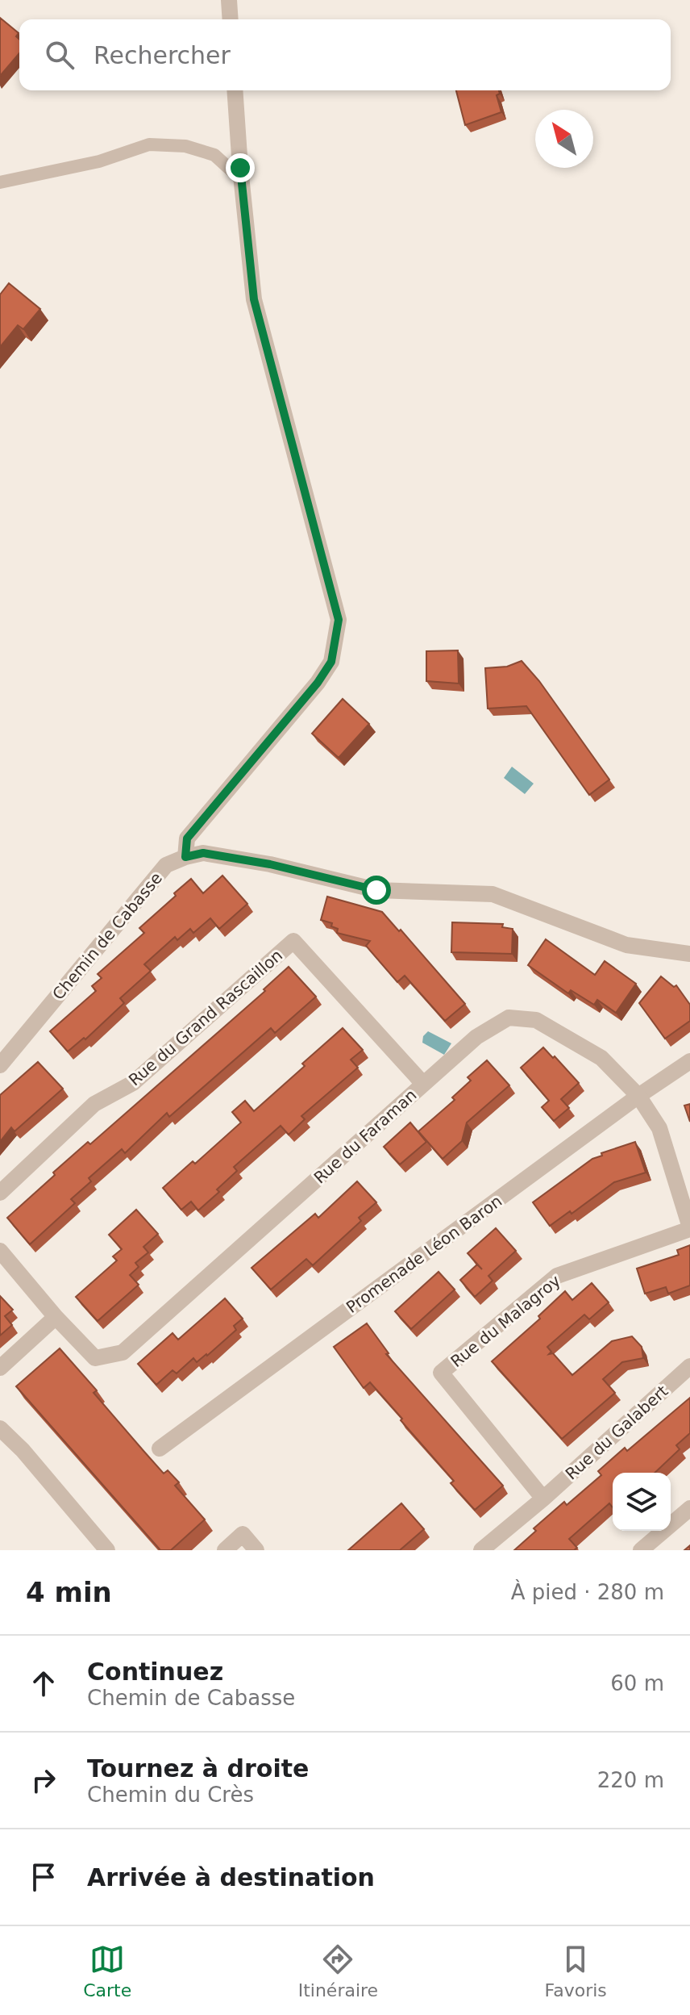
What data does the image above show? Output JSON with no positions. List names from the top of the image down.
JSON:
{
  "streets": {
    "street": [
      "Chemin de Cabasse",
      "Rue du Grand Rascaillon",
      "Rue du Faraman",
      "Promenade Léon Baron",
      "Rue du Malagroy",
      "Rue du Galabert"
    ]
  },
  "crossings": [
    ["Rue du Grand Rascaillon", "Rue du Faraman"],
    ["Rue du Faraman", "Promenade Léon Baron"],
    ["Rue du Faraman", "Rue du Malagroy"],
    ["Rue du Malagroy", "Rue du Galabert"]
  ],
  "north": "top left",
  "page": {
    "search": "Rechercher",
    "heading": ["4 min", "À pied · 280 m"],
    "list": [
      ["Continuez", "Chemin de Cabasse", "60 m"],
      ["Tournez à droite", "Chemin du Crès", "220 m"],
      "Arrivée à destination"
    ],
    "nav": ["Carte", "Itinéraire", "Favoris"]
  }
}
